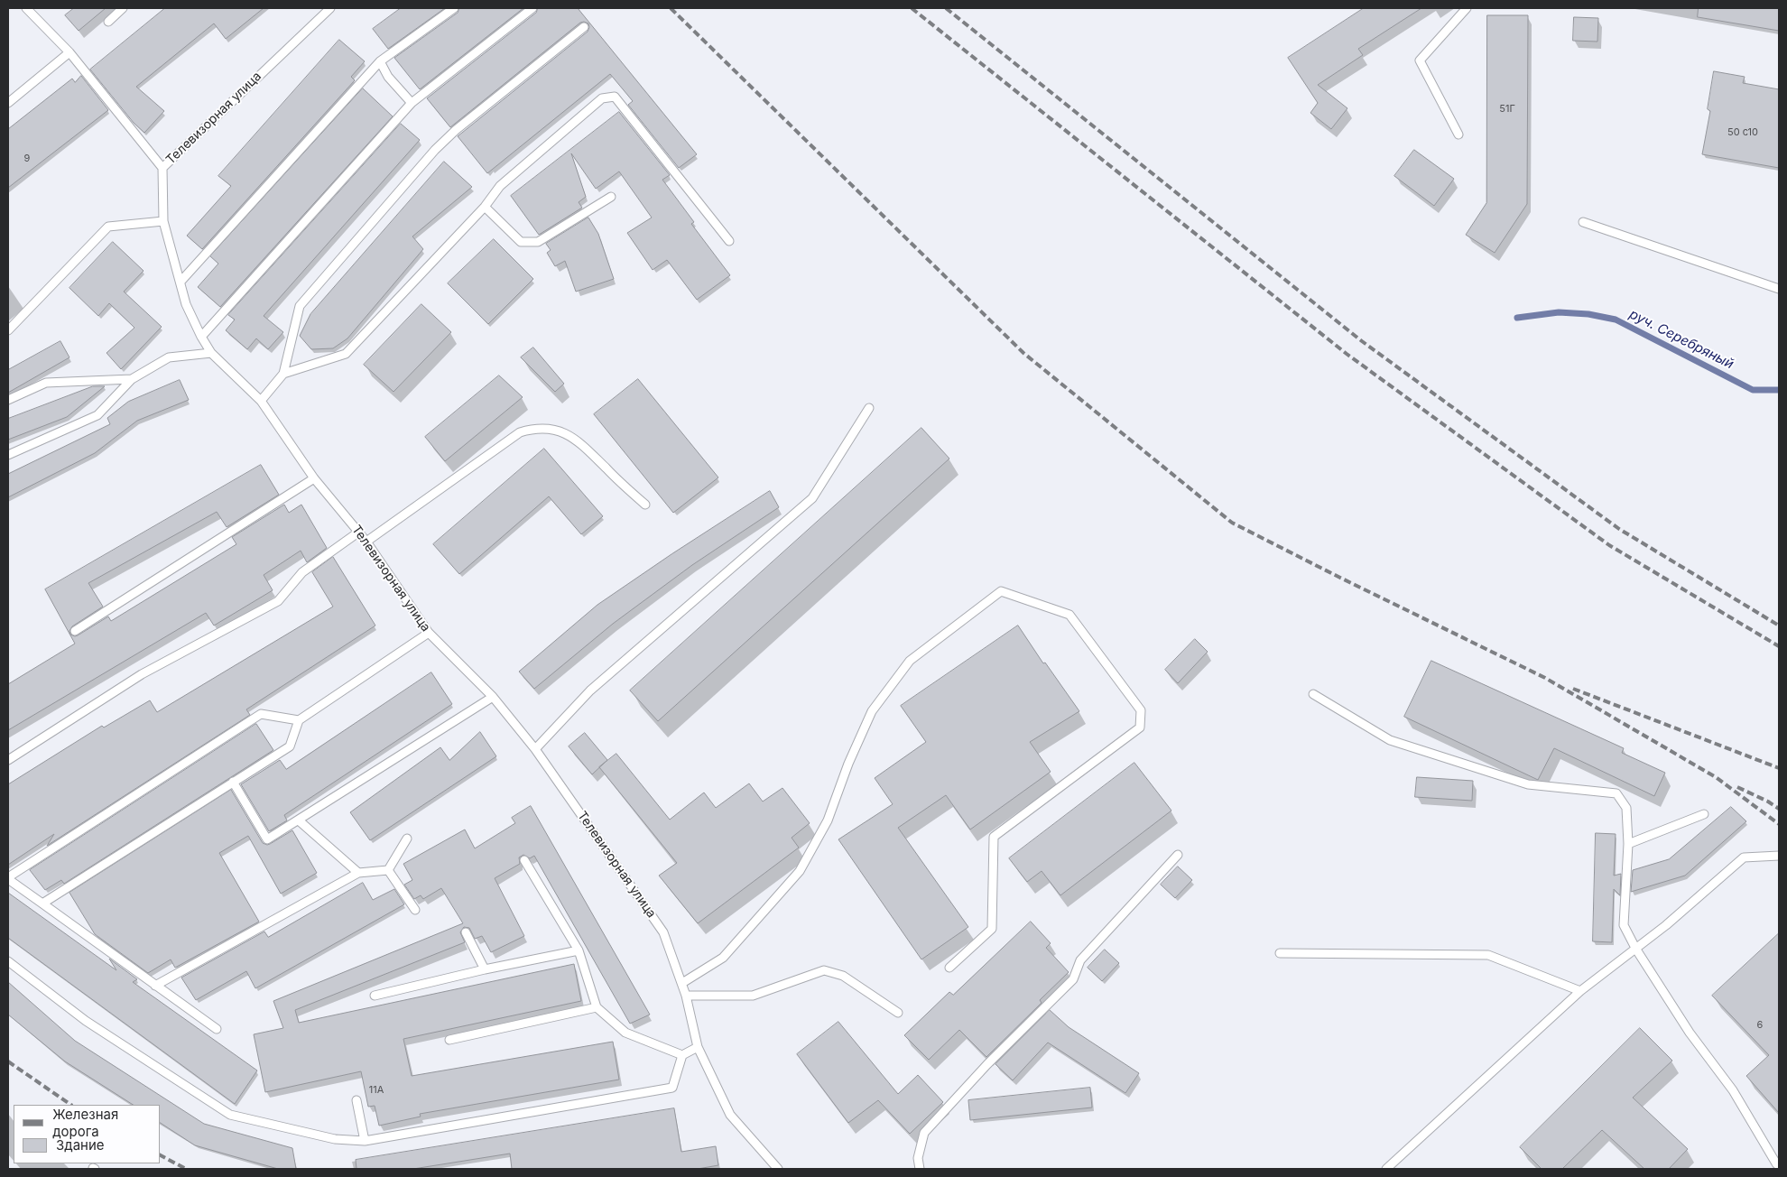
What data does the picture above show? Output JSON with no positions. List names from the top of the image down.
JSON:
{
  "streets": {
    "lane": ["Телевизорная улица"]
  },
  "water": ["руч. Серебряный"],
  "house_numbers": [
    "51Г",
    "50 с10",
    "9",
    "6",
    "11А"
  ],
  "legend": ["Железная дорога", "Здание"]
}
